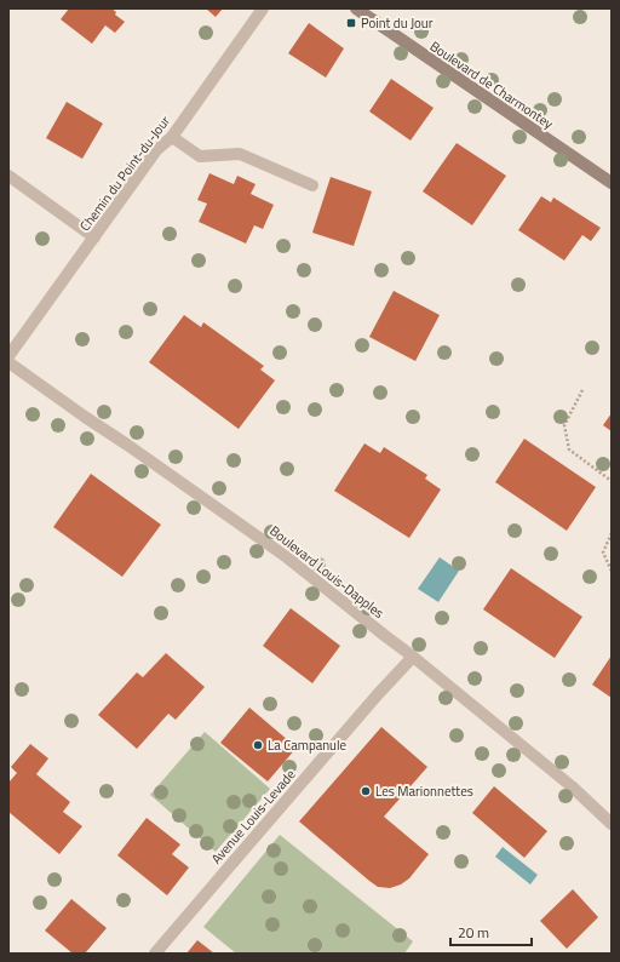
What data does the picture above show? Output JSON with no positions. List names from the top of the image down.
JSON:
{
  "streets": {
    "street": [
      "Boulevard de Charmontey",
      "Chemin du Point-du-Jour",
      "Boulevard Louis-Dapples",
      "Avenue Louis-Levade"
    ]
  },
  "crossings": [
    ["Boulevard Louis-Dapples", "Avenue Louis-Levade"]
  ],
  "places": {
    "transit": ["Point du Jour"],
    "other": ["La Campanule", "Les Marionnettes"]
  },
  "scale_bar": "20 m"
}
